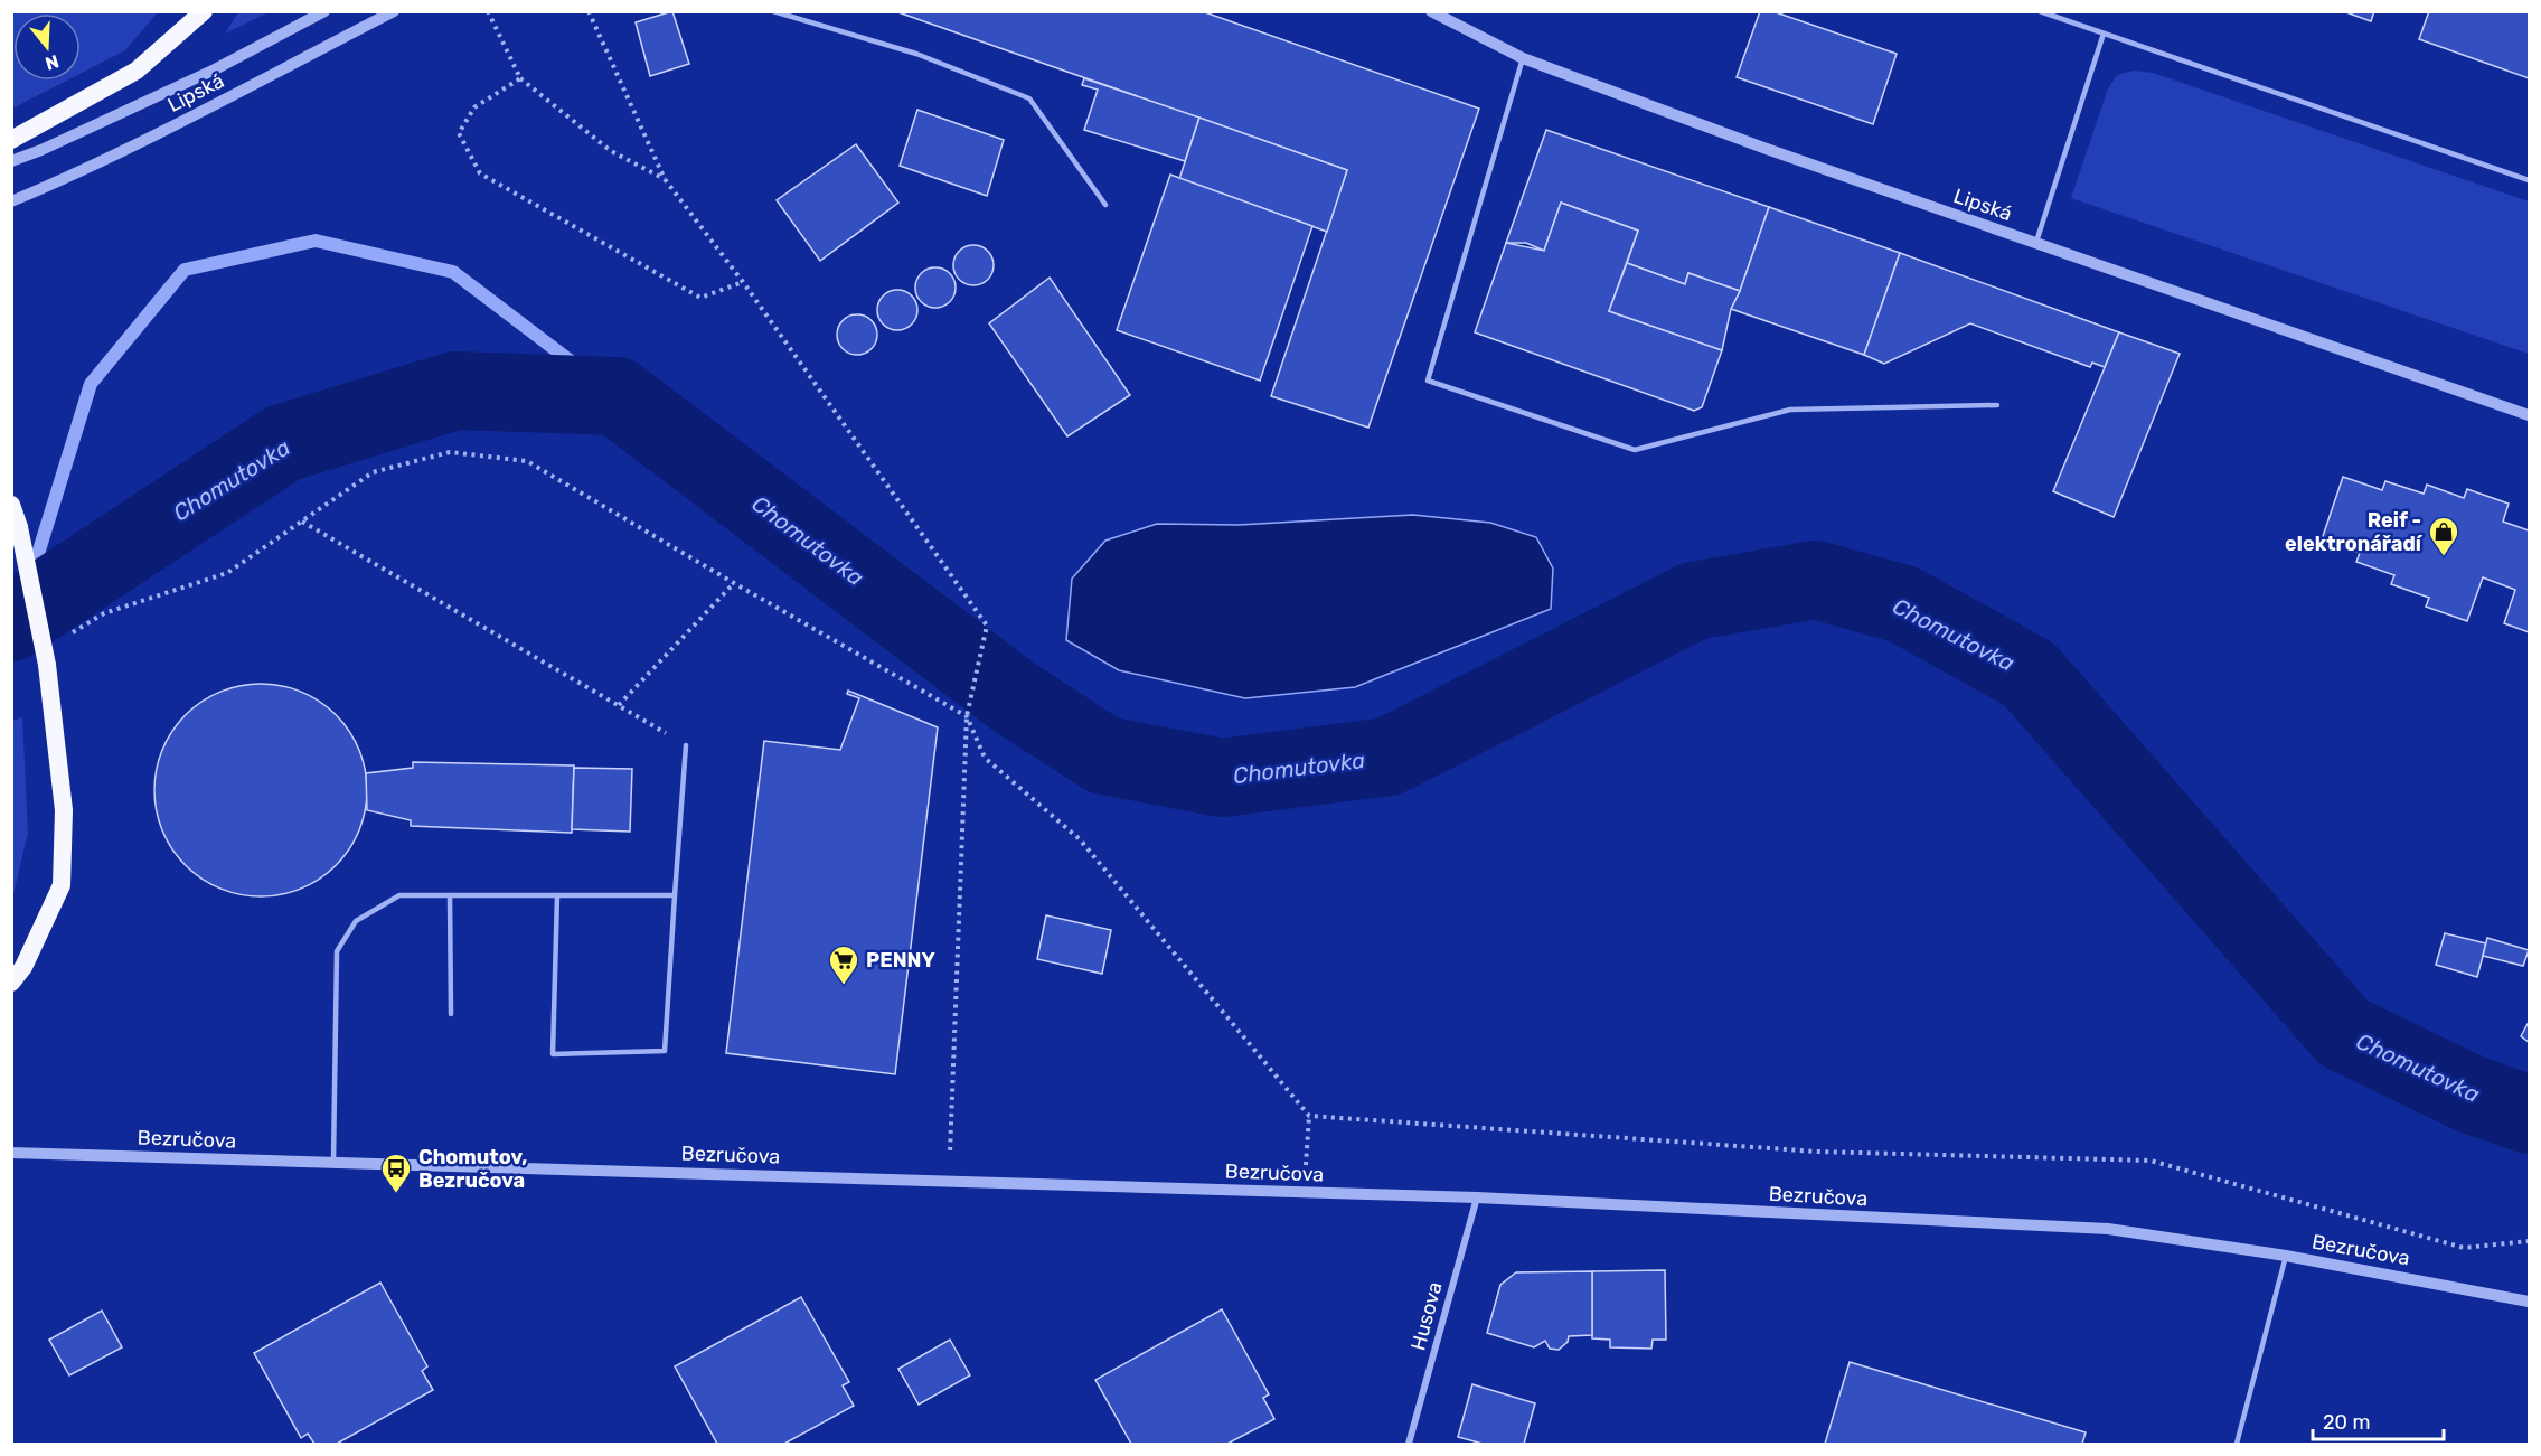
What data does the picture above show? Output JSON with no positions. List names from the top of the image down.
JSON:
{
  "streets": {
    "street": ["Lipská", "Bezručova", "Husova"]
  },
  "crossings": [
    ["Bezručova", "Husova"]
  ],
  "water": ["Chomutovka"],
  "places": {
    "shop": ["Reif - elektronářadí"],
    "supermarket": ["PENNY"],
    "bus stop": ["Chomutov, Bezručova"]
  },
  "scale_bar": "20 m",
  "north": "bottom"
}
